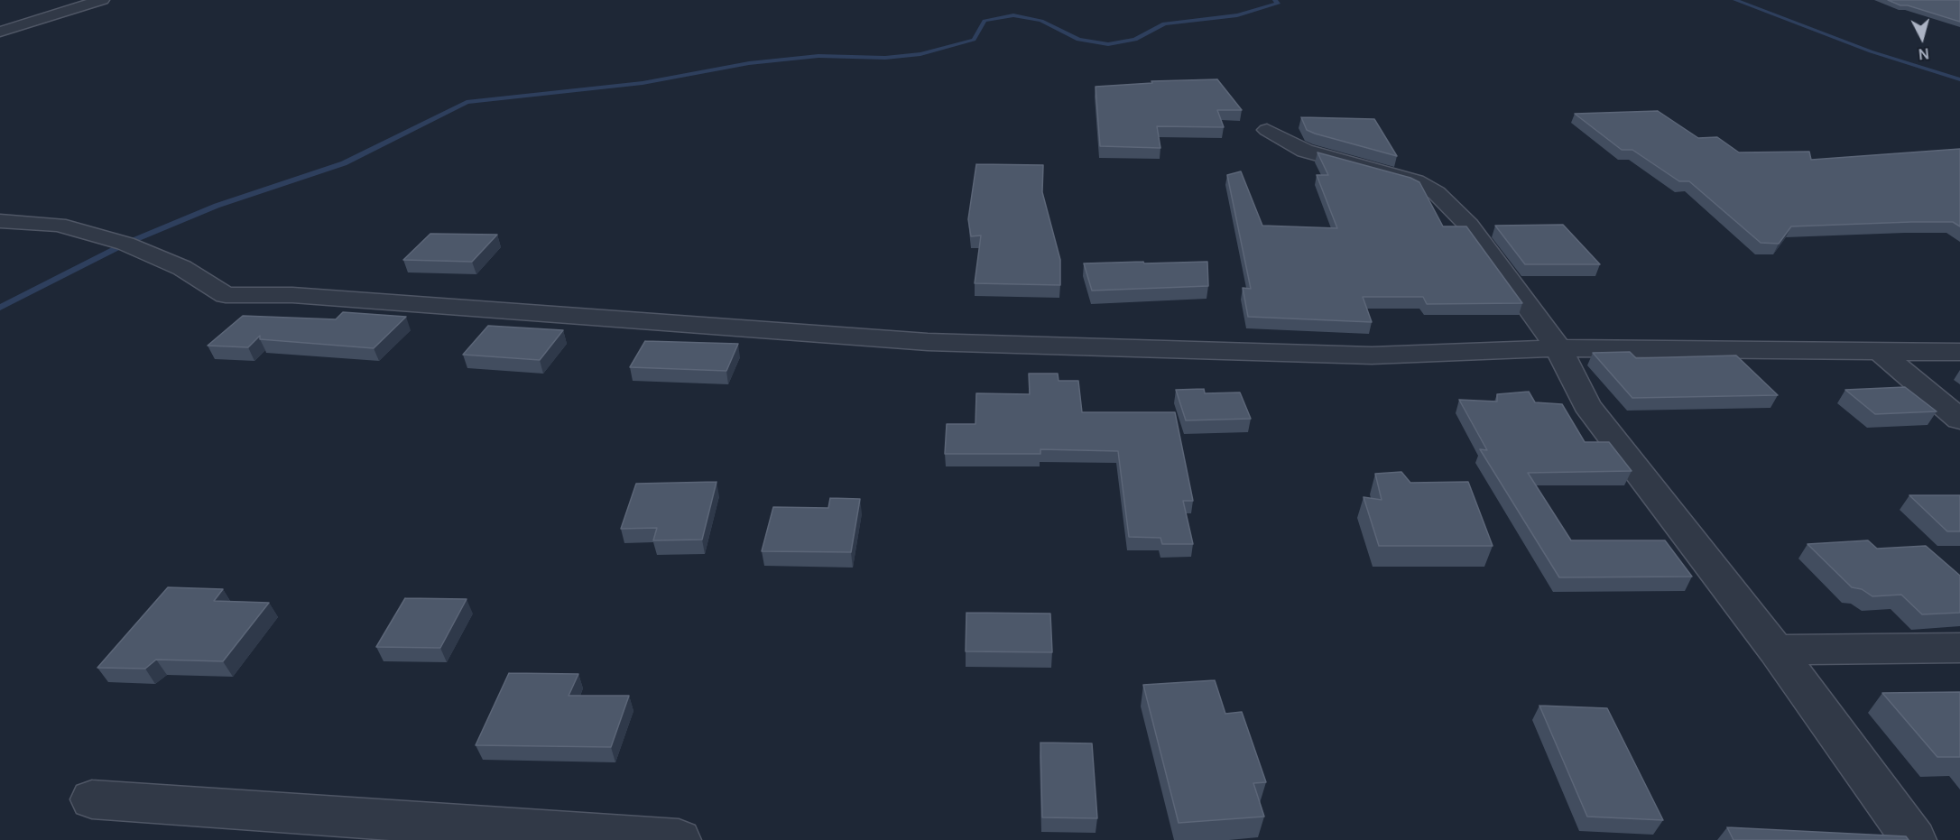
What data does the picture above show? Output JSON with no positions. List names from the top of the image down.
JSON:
{
  "north": "bottom"
}
